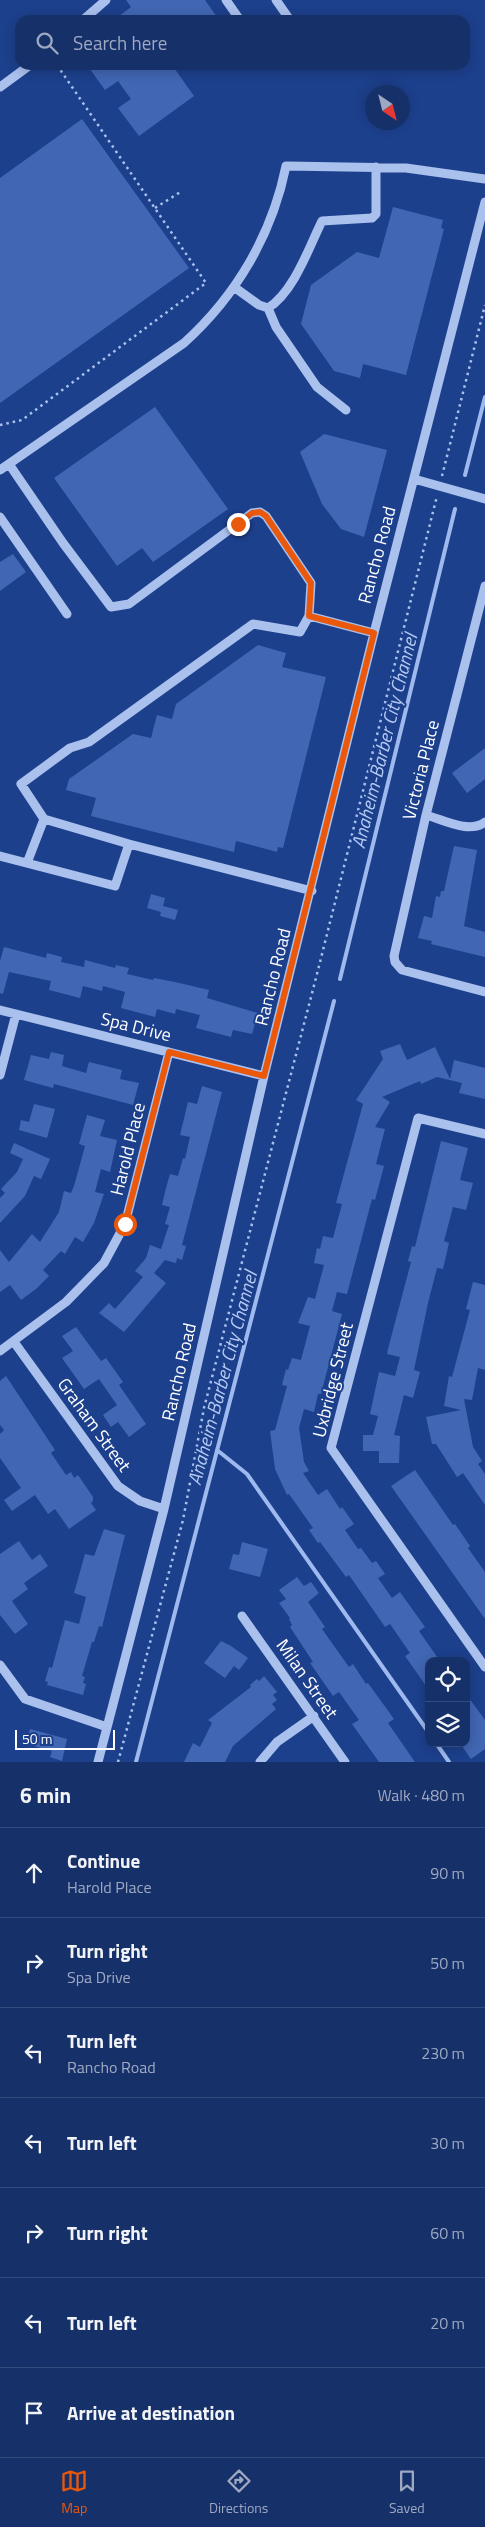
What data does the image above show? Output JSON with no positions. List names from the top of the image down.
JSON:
{
  "streets": {
    "street": [
      "Rancho Road",
      "Victoria Place",
      "Spa Drive",
      "Harold Place",
      "Uxbridge Street",
      "Graham Street",
      "Milan Street"
    ]
  },
  "crossings": [
    ["Rancho Road", "Spa Drive"],
    ["Rancho Road", "Graham Street"],
    ["Spa Drive", "Harold Place"],
    ["Harold Place", "Graham Street"]
  ],
  "water": ["Anaheim-Barber City Channel"],
  "scale_bar": "50 m",
  "north": "bottom right",
  "page": {
    "search": "Search here",
    "scale": "50 m",
    "heading": ["6 min", "Walk · 480 m"],
    "list": [
      ["Continue", "Harold Place", "90 m"],
      ["Turn right", "Spa Drive", "50 m"],
      ["Turn left", "Rancho Road", "230 m"],
      ["Turn left", "30 m"],
      ["Turn right", "60 m"],
      ["Turn left", "20 m"],
      "Arrive at destination"
    ],
    "nav": ["Map", "Directions", "Saved"]
  }
}
